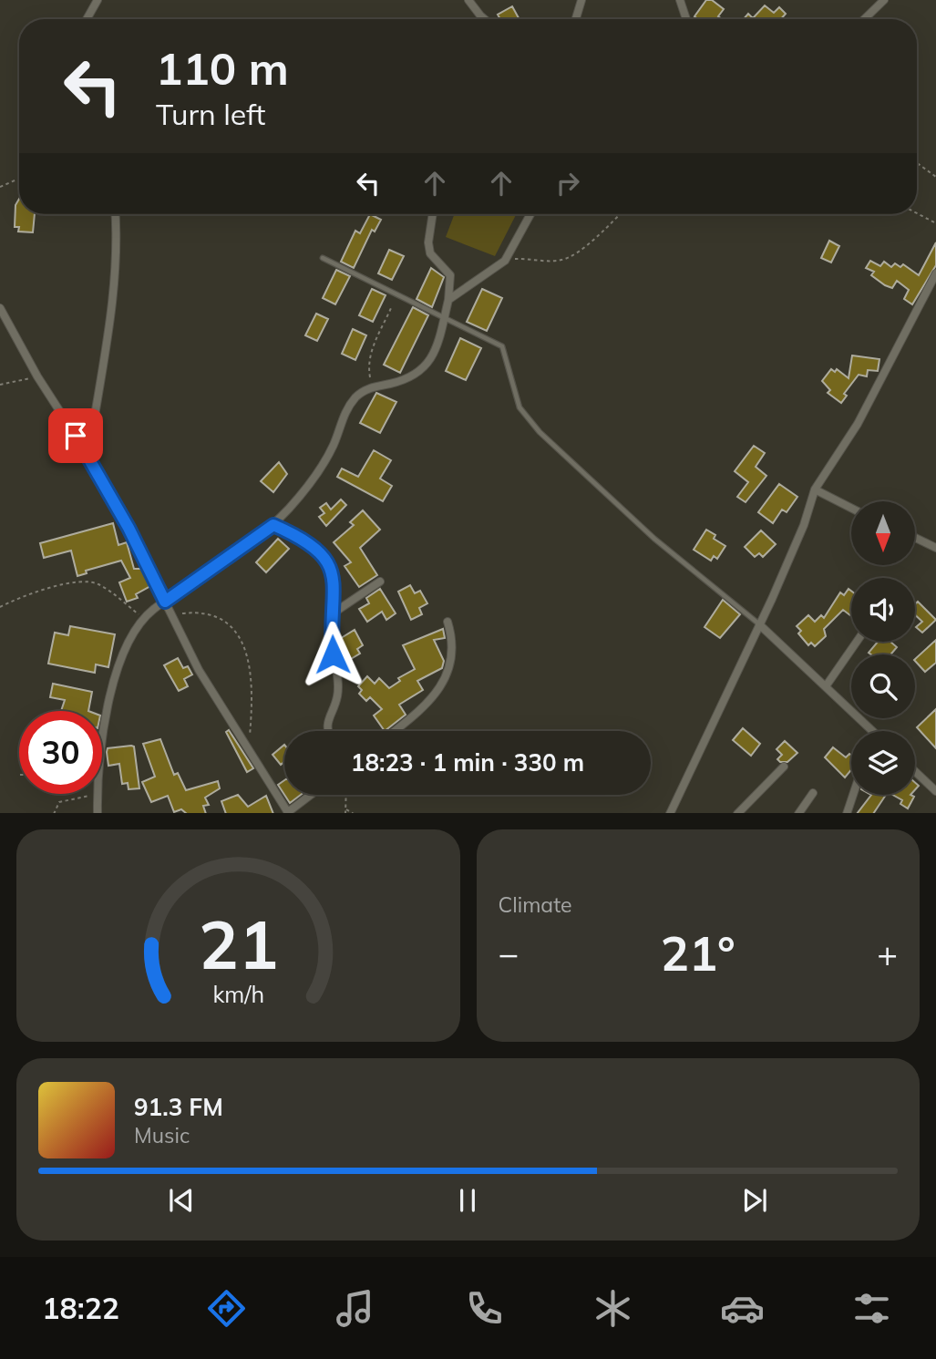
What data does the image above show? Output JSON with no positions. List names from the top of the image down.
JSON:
{
  "north": "bottom",
  "page": {
    "turn": ["110 m", "Turn left"],
    "limit": "30",
    "trip": "18:23 · 1 min · 330 m",
    "tile": "Climate",
    "heat": ["−", "21°", "+"],
    "song": ["91.3 FM", "Music"],
    "tabs": "18:22",
    "gauge": ["21", "km/h"]
  }
}
